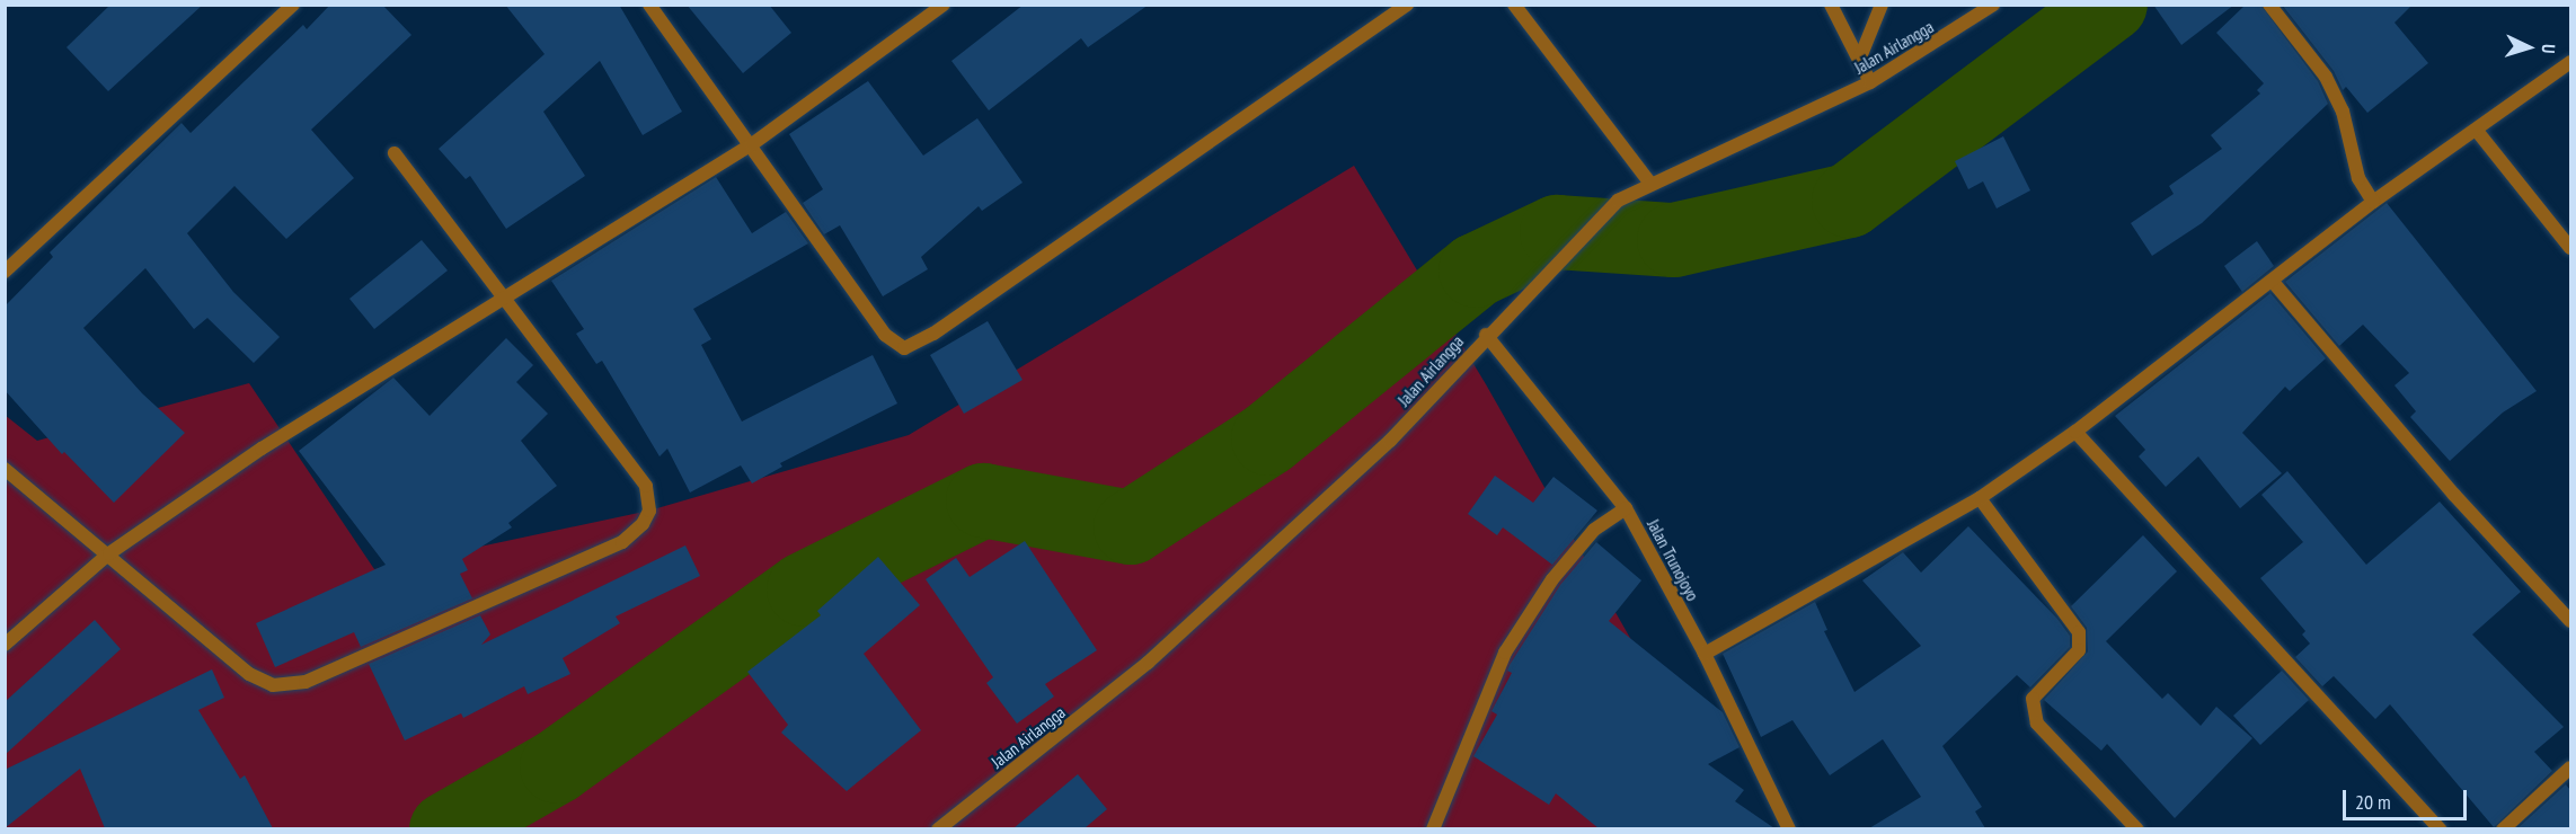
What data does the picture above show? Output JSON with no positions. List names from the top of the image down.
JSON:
{
  "streets": {
    "street": ["Jalan Airlangga", "Jalan Trunojoyo"]
  },
  "crossings": [
    ["Jalan Airlangga", "Jalan Trunojoyo"]
  ],
  "scale_bar": "20 m",
  "north": "right"
}
